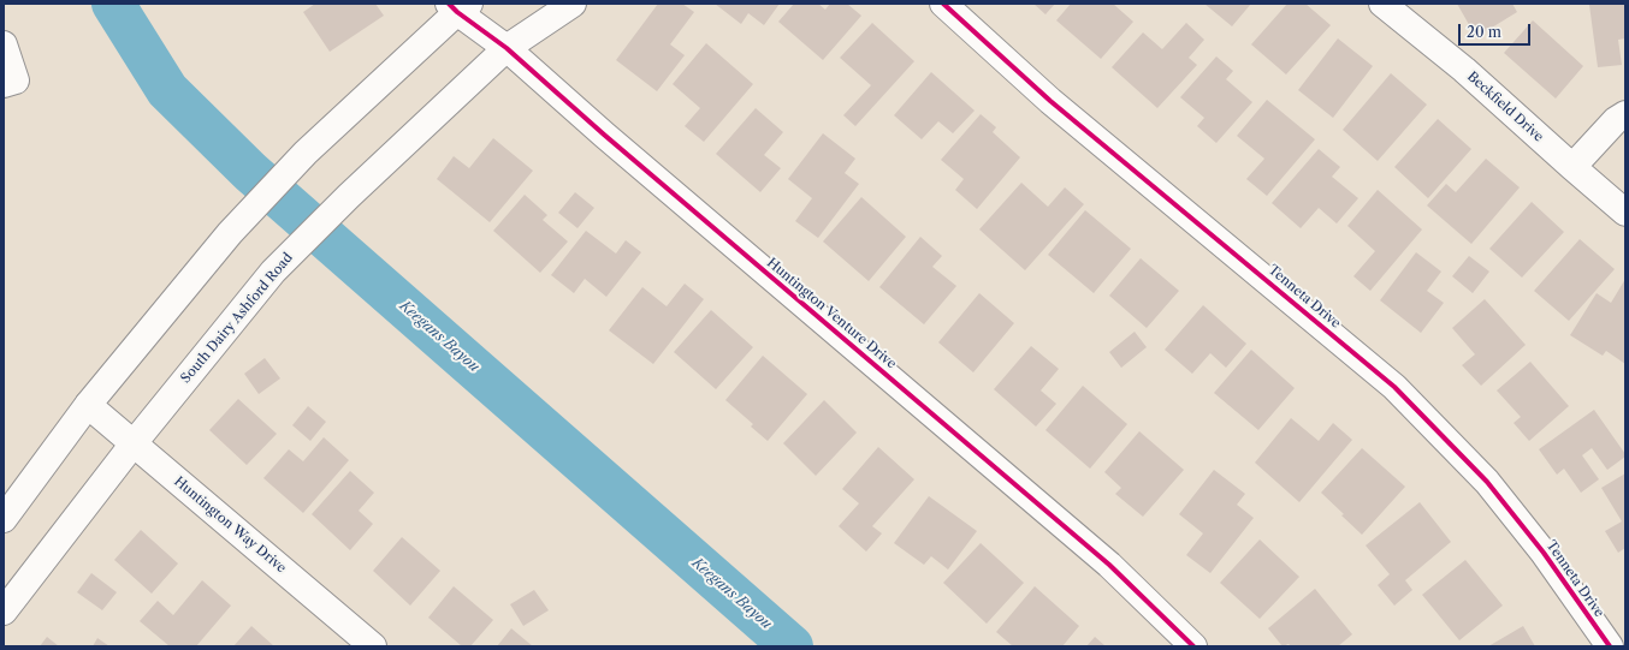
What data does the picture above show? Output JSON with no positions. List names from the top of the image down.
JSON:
{
  "streets": {
    "street": [
      "Beckfield Drive",
      "Tenneta Drive",
      "Huntington Venture Drive",
      "South Dairy Ashford Road",
      "Huntington Way Drive"
    ]
  },
  "crossings": [
    ["Huntington Venture Drive", "South Dairy Ashford Road"],
    ["South Dairy Ashford Road", "Huntington Way Drive"]
  ],
  "water": ["Keegans Bayou"],
  "scale_bar": "20 m"
}
